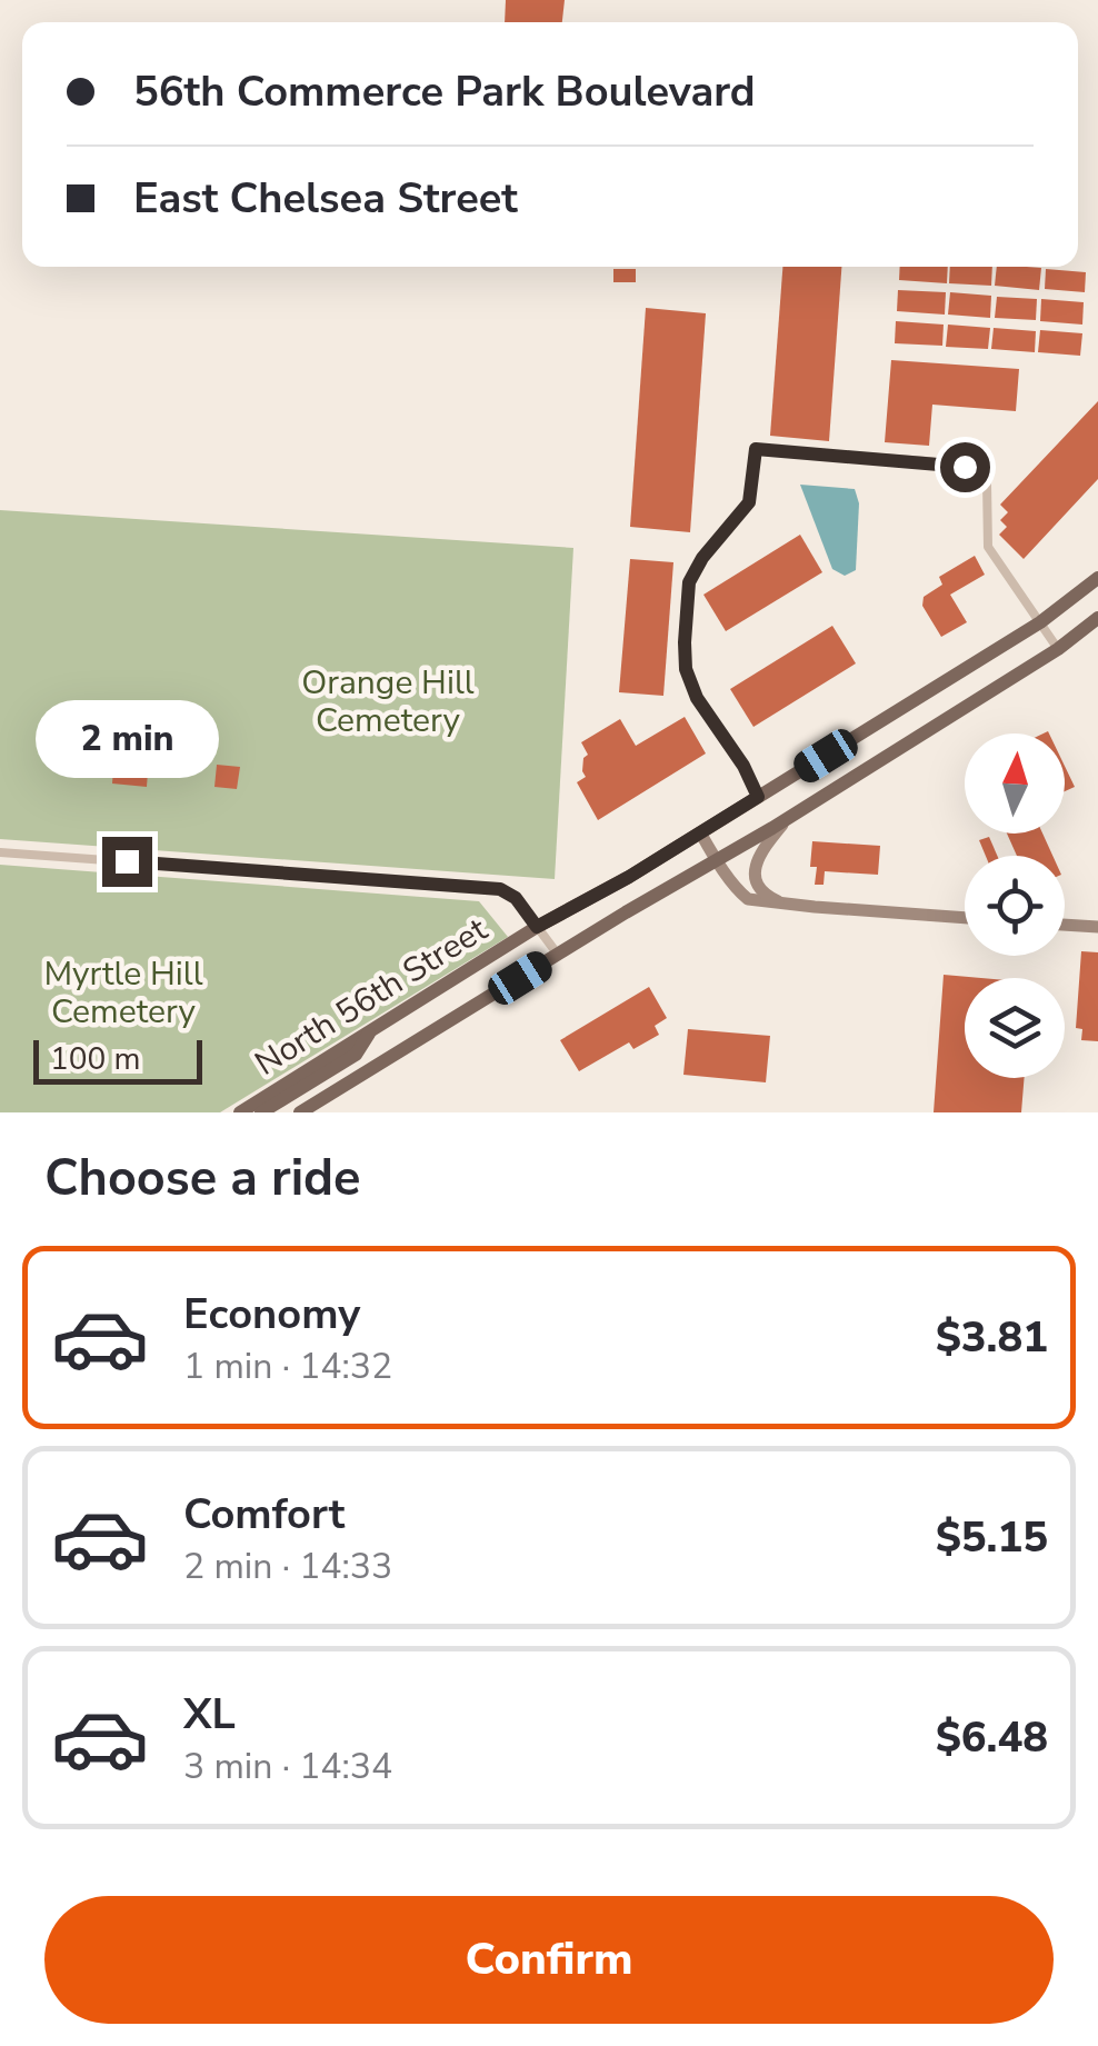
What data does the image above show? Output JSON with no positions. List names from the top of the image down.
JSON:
{
  "streets": {
    "main road": ["North 56th Street"]
  },
  "parks": ["Orange Hill Cemetery", "Myrtle Hill Cemetery"],
  "scale_bar": "100 m",
  "north": "top",
  "page": {
    "banner": ["56th Commerce Park Boulevard", "East Chelsea Street"],
    "bubble": "2 min",
    "scale": "100 m",
    "heading": "Choose a ride",
    "list": [
      {
        "name": "Economy",
        "note": "1 min · 14:32",
        "value": "$3.81"
      },
      {
        "name": "Comfort",
        "note": "2 min · 14:33",
        "value": "$5.15"
      },
      {
        "name": "XL",
        "note": "3 min · 14:34",
        "value": "$6.48"
      }
    ],
    "buttons": "Confirm"
  }
}
